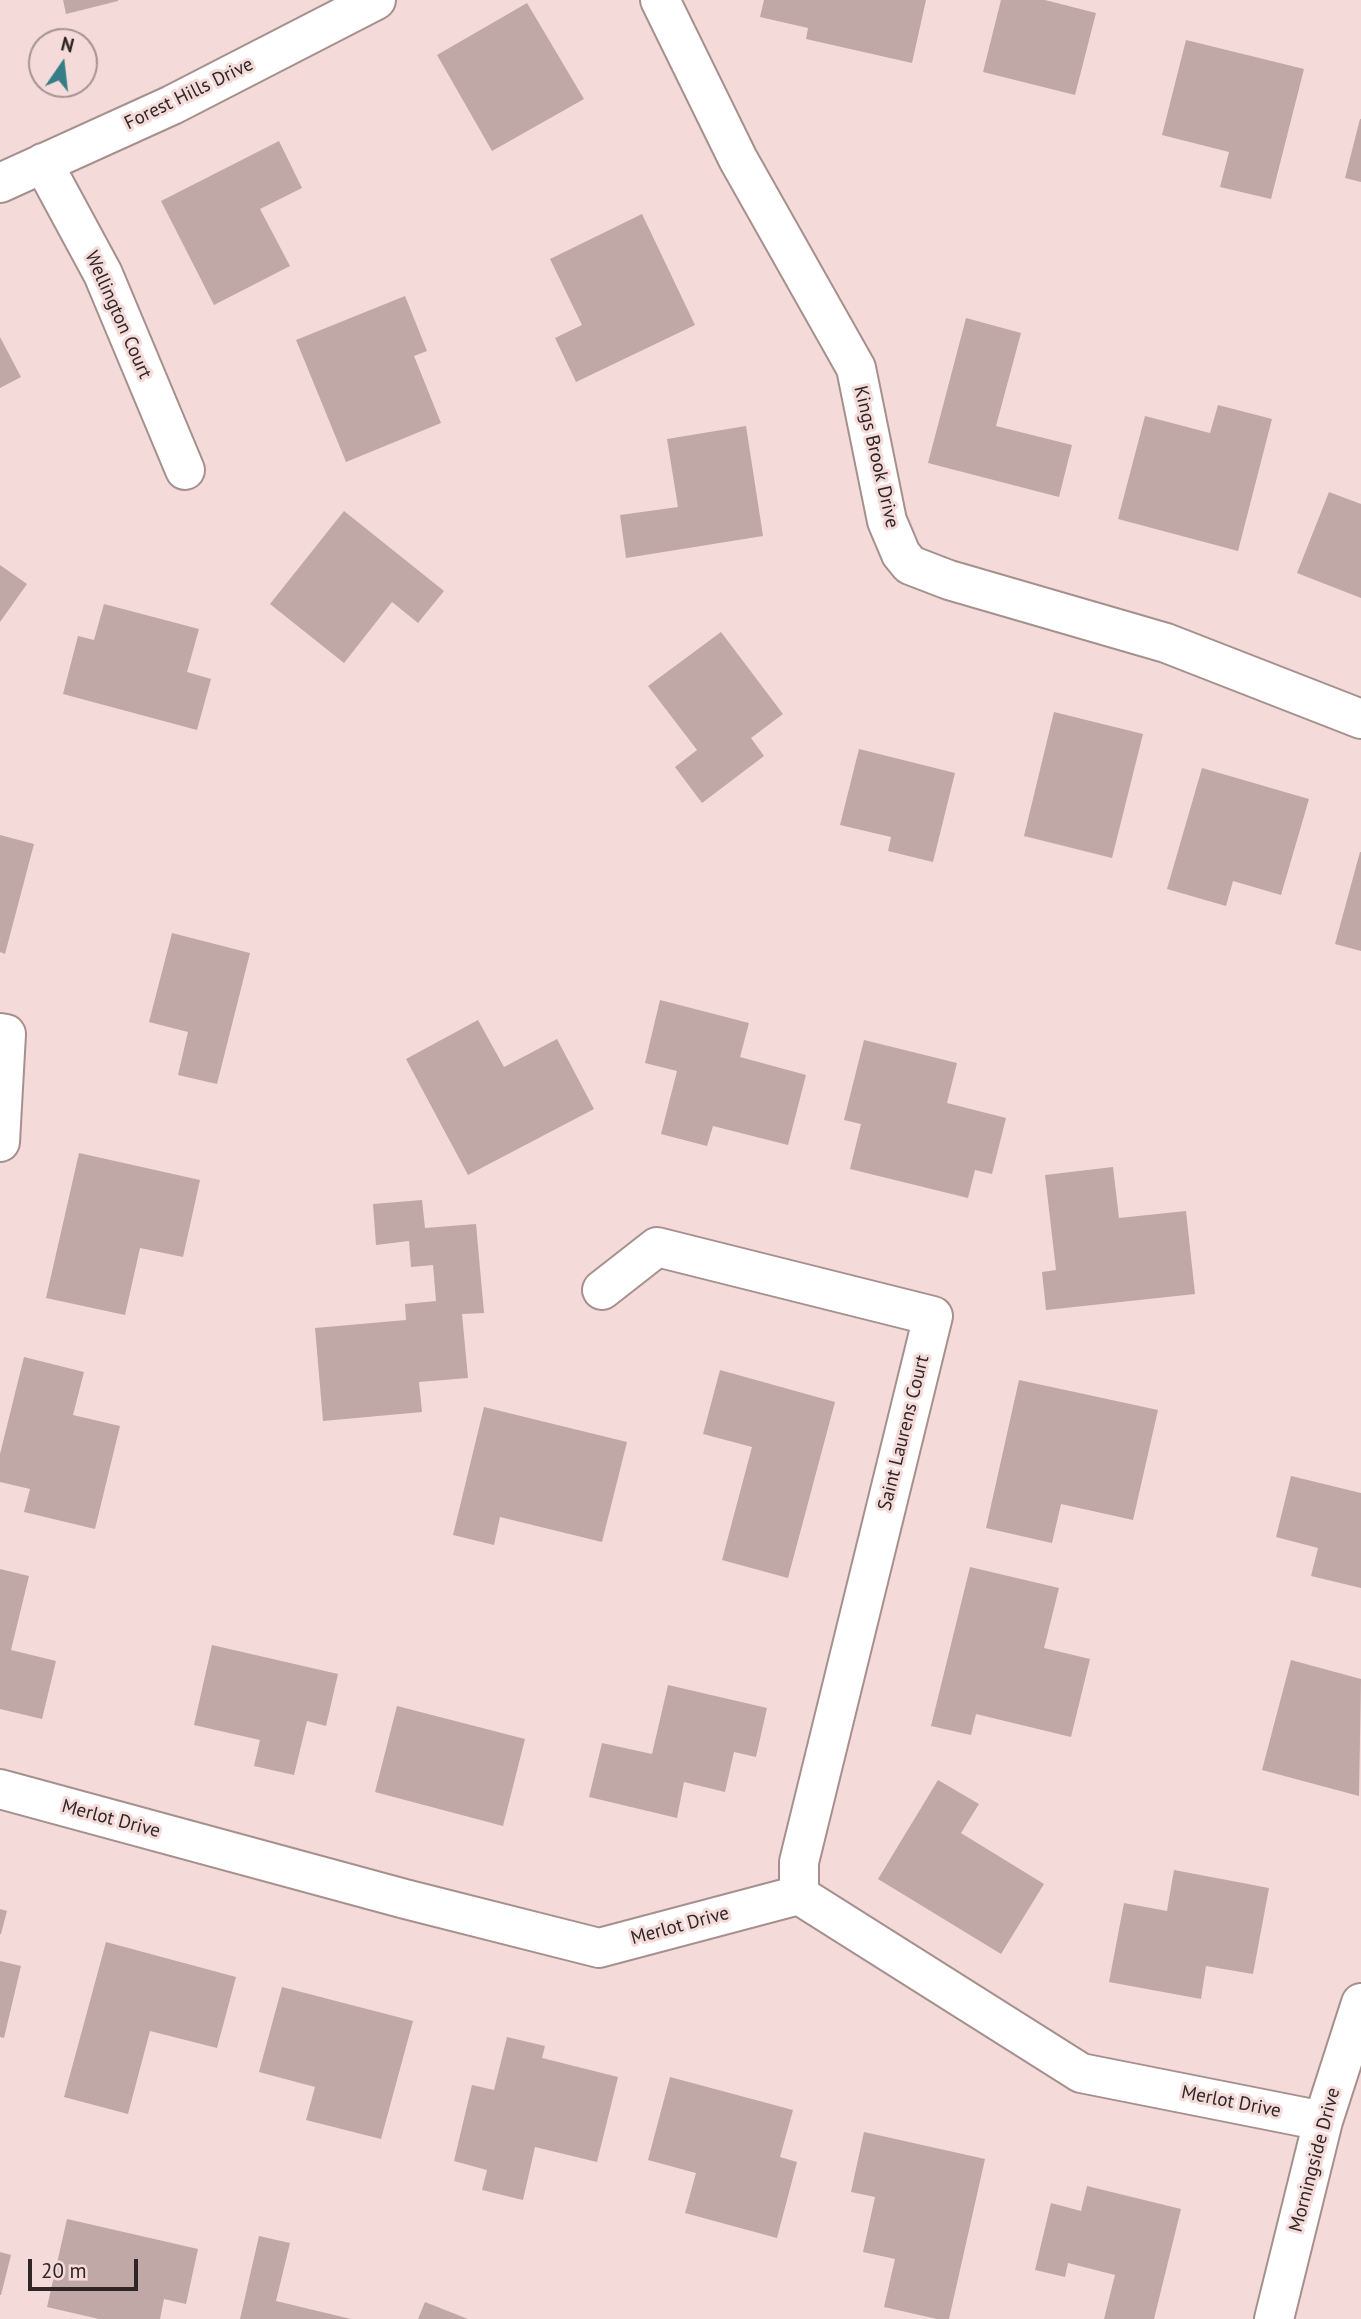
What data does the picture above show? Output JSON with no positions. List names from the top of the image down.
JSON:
{
  "streets": {
    "street": [
      "Forest Hills Drive",
      "Wellington Court",
      "Kings Brook Drive",
      "Saint Laurens Court",
      "Merlot Drive",
      "Morningside Drive"
    ]
  },
  "crossings": [
    ["Forest Hills Drive", "Wellington Court"],
    ["Saint Laurens Court", "Merlot Drive"],
    ["Merlot Drive", "Morningside Drive"]
  ],
  "scale_bar": "20 m",
  "north": "top"
}
